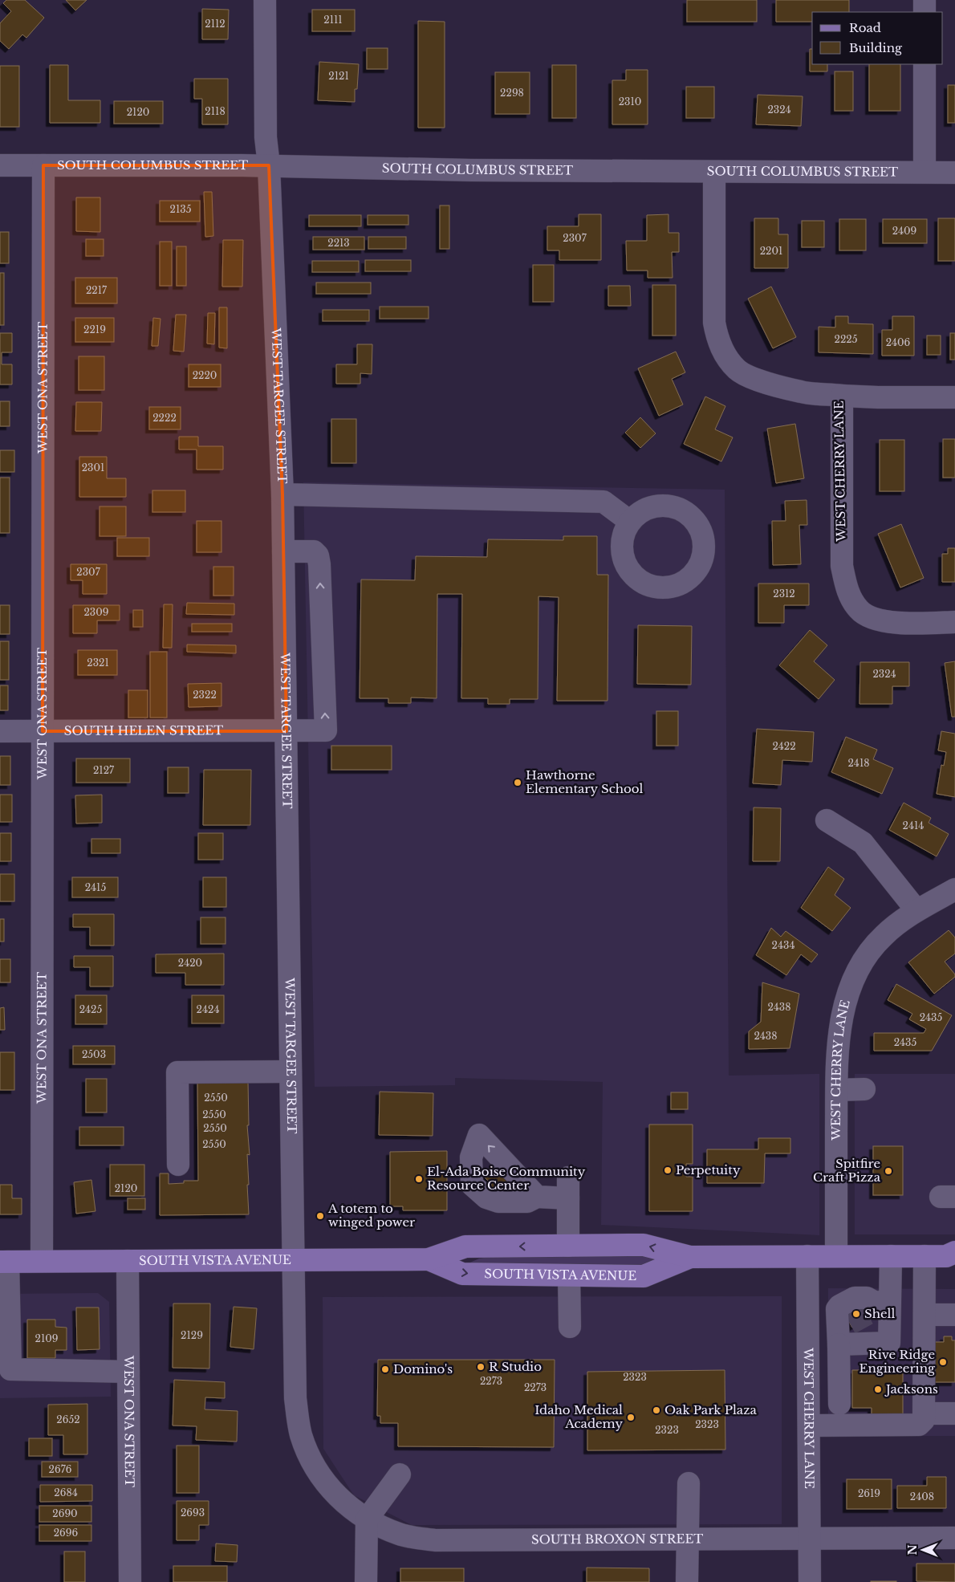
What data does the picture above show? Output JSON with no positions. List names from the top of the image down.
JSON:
{
  "streets": {
    "main road": ["SOUTH VISTA AVENUE"],
    "street": [
      "SOUTH COLUMBUS STREET",
      "WEST ONA STREET",
      "WEST TARGEE STREET",
      "WEST CHERRY LANE",
      "SOUTH HELEN STREET",
      "SOUTH BROXON STREET"
    ]
  },
  "crossings": [
    ["SOUTH COLUMBUS STREET", "WEST ONA STREET"],
    ["SOUTH COLUMBUS STREET", "WEST TARGEE STREET"],
    ["SOUTH COLUMBUS STREET", "WEST CHERRY LANE"],
    ["WEST ONA STREET", "SOUTH HELEN STREET"],
    ["WEST ONA STREET", "SOUTH VISTA AVENUE"],
    ["WEST TARGEE STREET", "SOUTH HELEN STREET"],
    ["WEST TARGEE STREET", "SOUTH VISTA AVENUE"],
    ["WEST TARGEE STREET", "SOUTH BROXON STREET"],
    ["WEST CHERRY LANE", "SOUTH VISTA AVENUE"],
    ["WEST CHERRY LANE", "SOUTH BROXON STREET"]
  ],
  "places": [
    "Hawthorne Elementary School",
    "Perpetuity",
    "Spitfire Craft Pizza",
    "El-Ada Boise Community Resource Center",
    "A totem to winged power",
    "Shell",
    "Rive Ridge Engineering",
    "R Studio",
    "Domino's",
    "Jacksons",
    "Oak Park Plaza",
    "Idaho Medical Academy"
  ],
  "house_numbers": [
    "2111",
    "2112",
    "2121",
    "2298",
    "2310",
    "2324",
    "2118",
    "2120",
    "2135",
    "2409",
    "2307",
    "2213",
    "2201",
    "2217",
    "2219",
    "2225",
    "2406",
    "2220",
    "2222",
    "2301",
    "2307",
    "2312",
    "2309",
    "2321",
    "2324",
    "2322",
    "2422",
    "2418",
    "2127",
    "2414",
    "2415",
    "2434",
    "2420",
    "2438",
    "2425",
    "2424",
    "2435",
    "2438",
    "2435",
    "2503",
    "2550",
    "2550",
    "2550",
    "2550",
    "2120",
    "2129",
    "2109",
    "2323",
    "2273",
    "2273",
    "2652",
    "2323",
    "2323",
    "2676",
    "2684",
    "2619",
    "2408",
    "2693",
    "2690",
    "2696"
  ],
  "legend": ["Road", "Building"],
  "north": "left"
}
